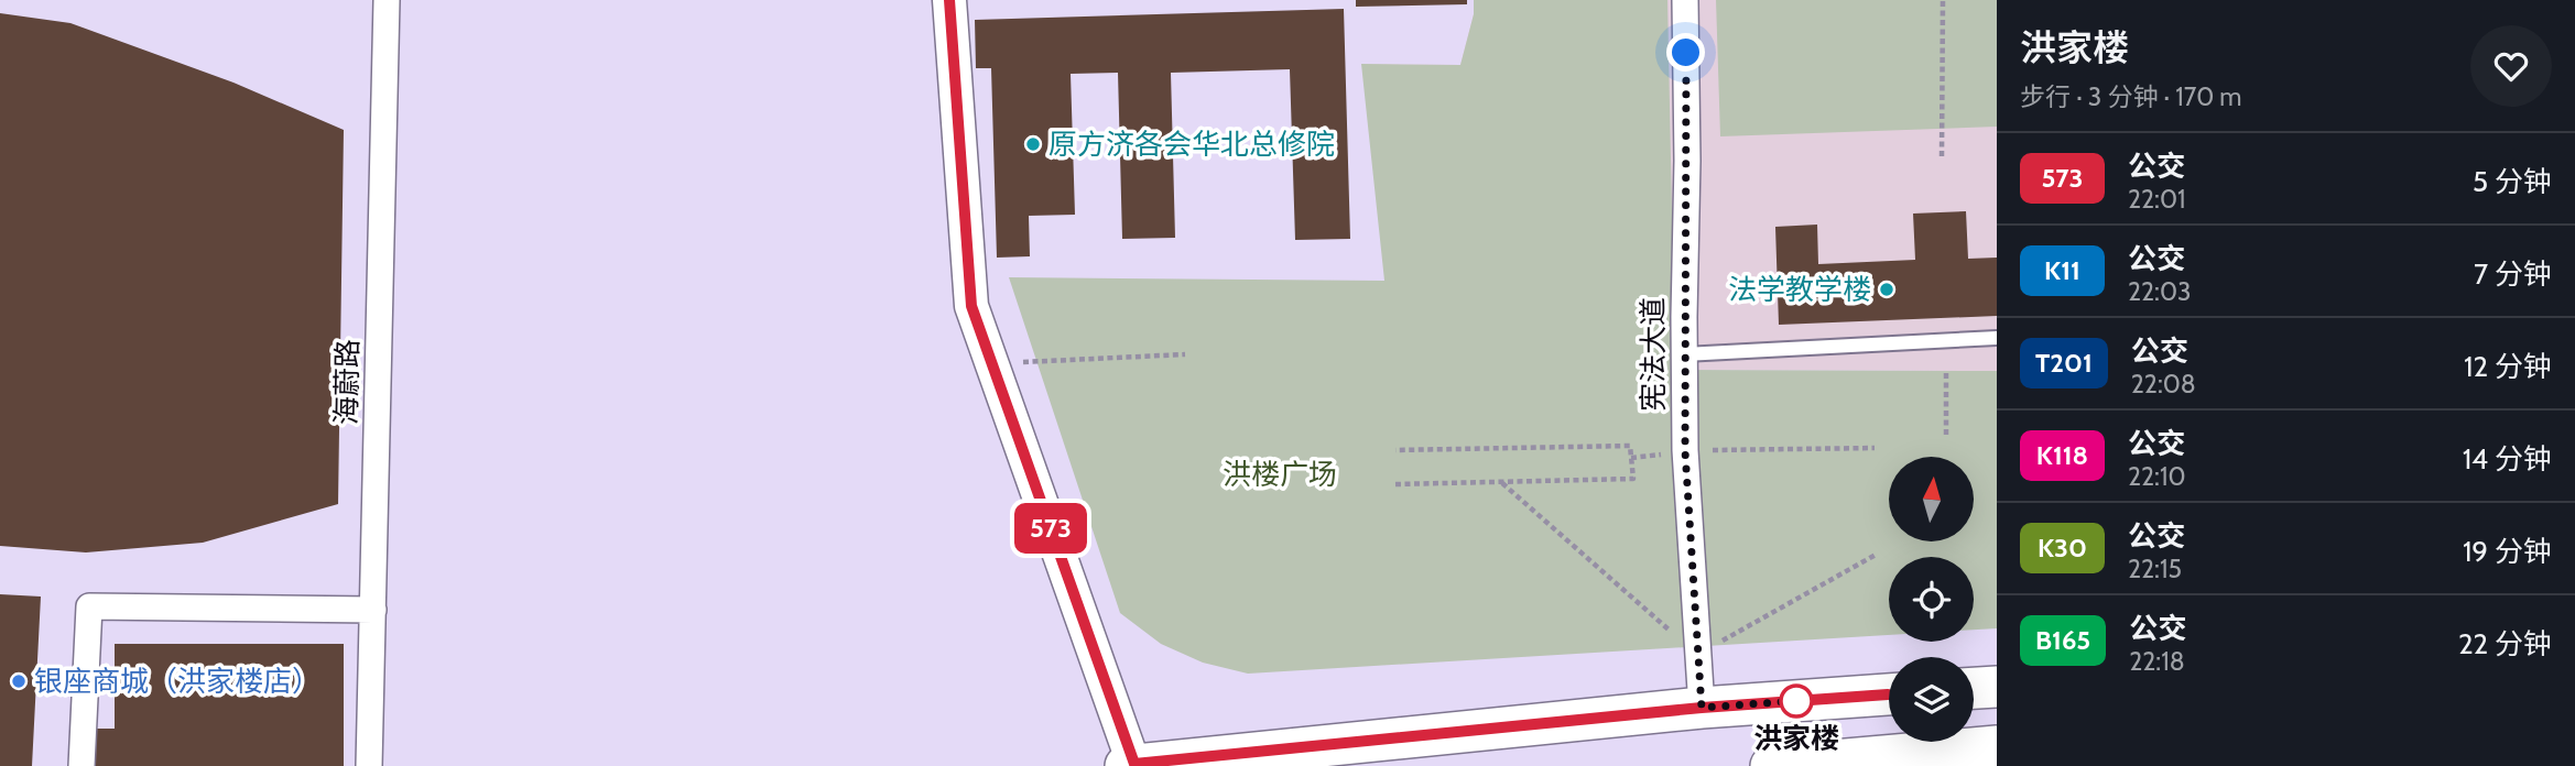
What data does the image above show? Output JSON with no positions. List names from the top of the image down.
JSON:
{
  "streets": {
    "street": ["宪法大道", "海蔚路"]
  },
  "parks": ["洪楼广场"],
  "places": [
    "原方济各会华北总修院",
    "法学教学楼",
    "银座商城（洪家楼店）",
    "洪家楼"
  ],
  "lines": ["bus line 573"],
  "north": "top",
  "page": {
    "on_map": "573",
    "heading": ["洪家楼", "步行 · 3 分钟 · 170 m"],
    "list": [
      {
        "mark": "573",
        "name": "公交",
        "note": "22:01",
        "value": "5 分钟"
      },
      {
        "mark": "K11",
        "name": "公交",
        "note": "22:03",
        "value": "7 分钟"
      },
      {
        "mark": "T201",
        "name": "公交",
        "note": "22:08",
        "value": "12 分钟"
      },
      {
        "mark": "K118",
        "name": "公交",
        "note": "22:10",
        "value": "14 分钟"
      },
      {
        "mark": "K30",
        "name": "公交",
        "note": "22:15",
        "value": "19 分钟"
      },
      {
        "mark": "B165",
        "name": "公交",
        "note": "22:18",
        "value": "22 分钟"
      }
    ]
  }
}
